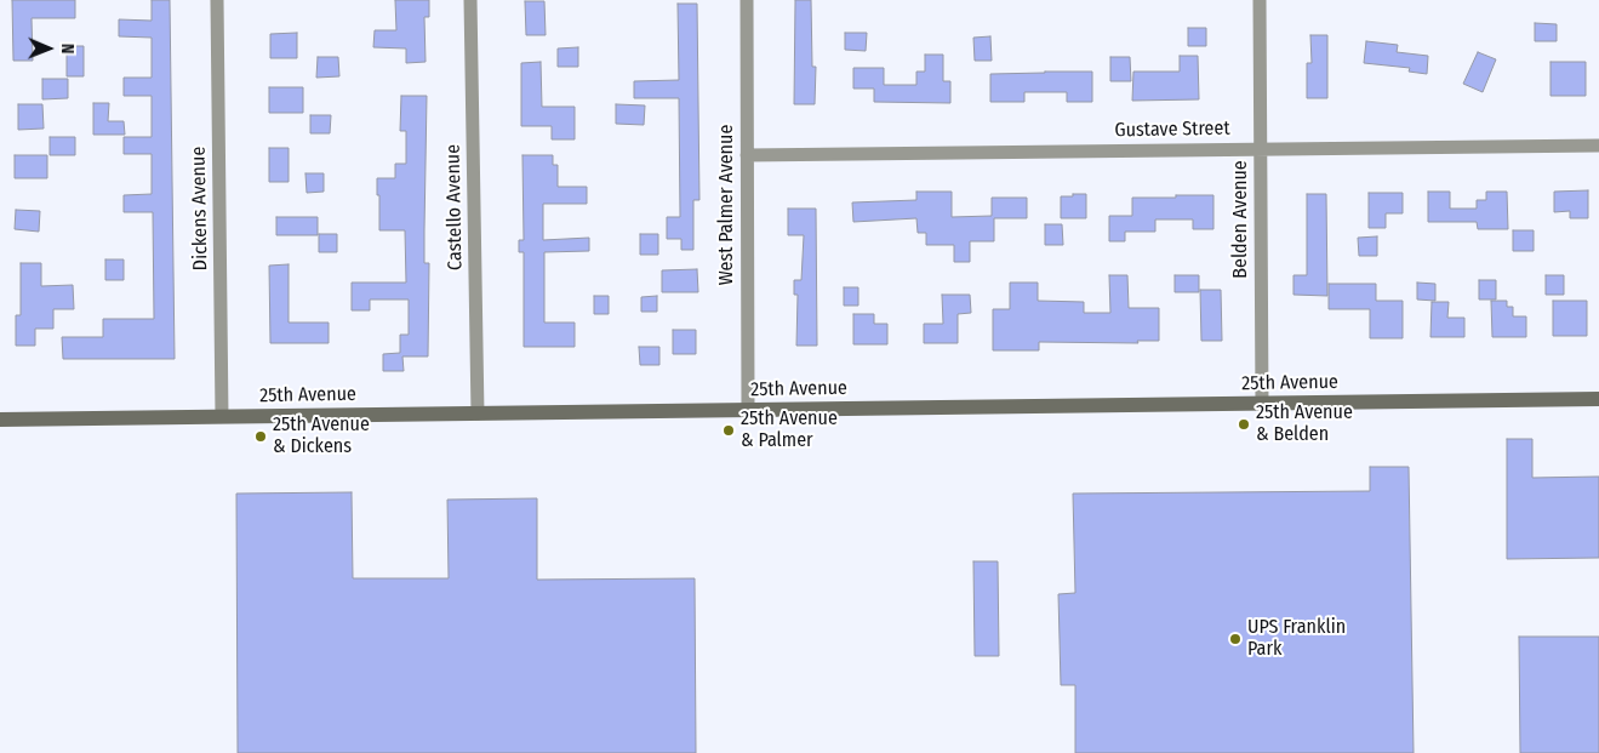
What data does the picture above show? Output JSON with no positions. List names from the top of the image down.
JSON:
{
  "streets": {
    "main road": ["25th Avenue"],
    "street": [
      "Gustave Street",
      "West Palmer Avenue",
      "Castello Avenue",
      "Dickens Avenue",
      "Belden Avenue"
    ]
  },
  "crossings": [
    ["Gustave Street", "West Palmer Avenue"],
    ["Gustave Street", "Belden Avenue"],
    ["West Palmer Avenue", "25th Avenue"],
    ["Castello Avenue", "25th Avenue"],
    ["Dickens Avenue", "25th Avenue"],
    ["Belden Avenue", "25th Avenue"]
  ],
  "places": [
    "25th Avenue & Belden",
    "25th Avenue & Palmer",
    "25th Avenue & Dickens",
    "UPS Franklin Park"
  ],
  "north": "right"
}
